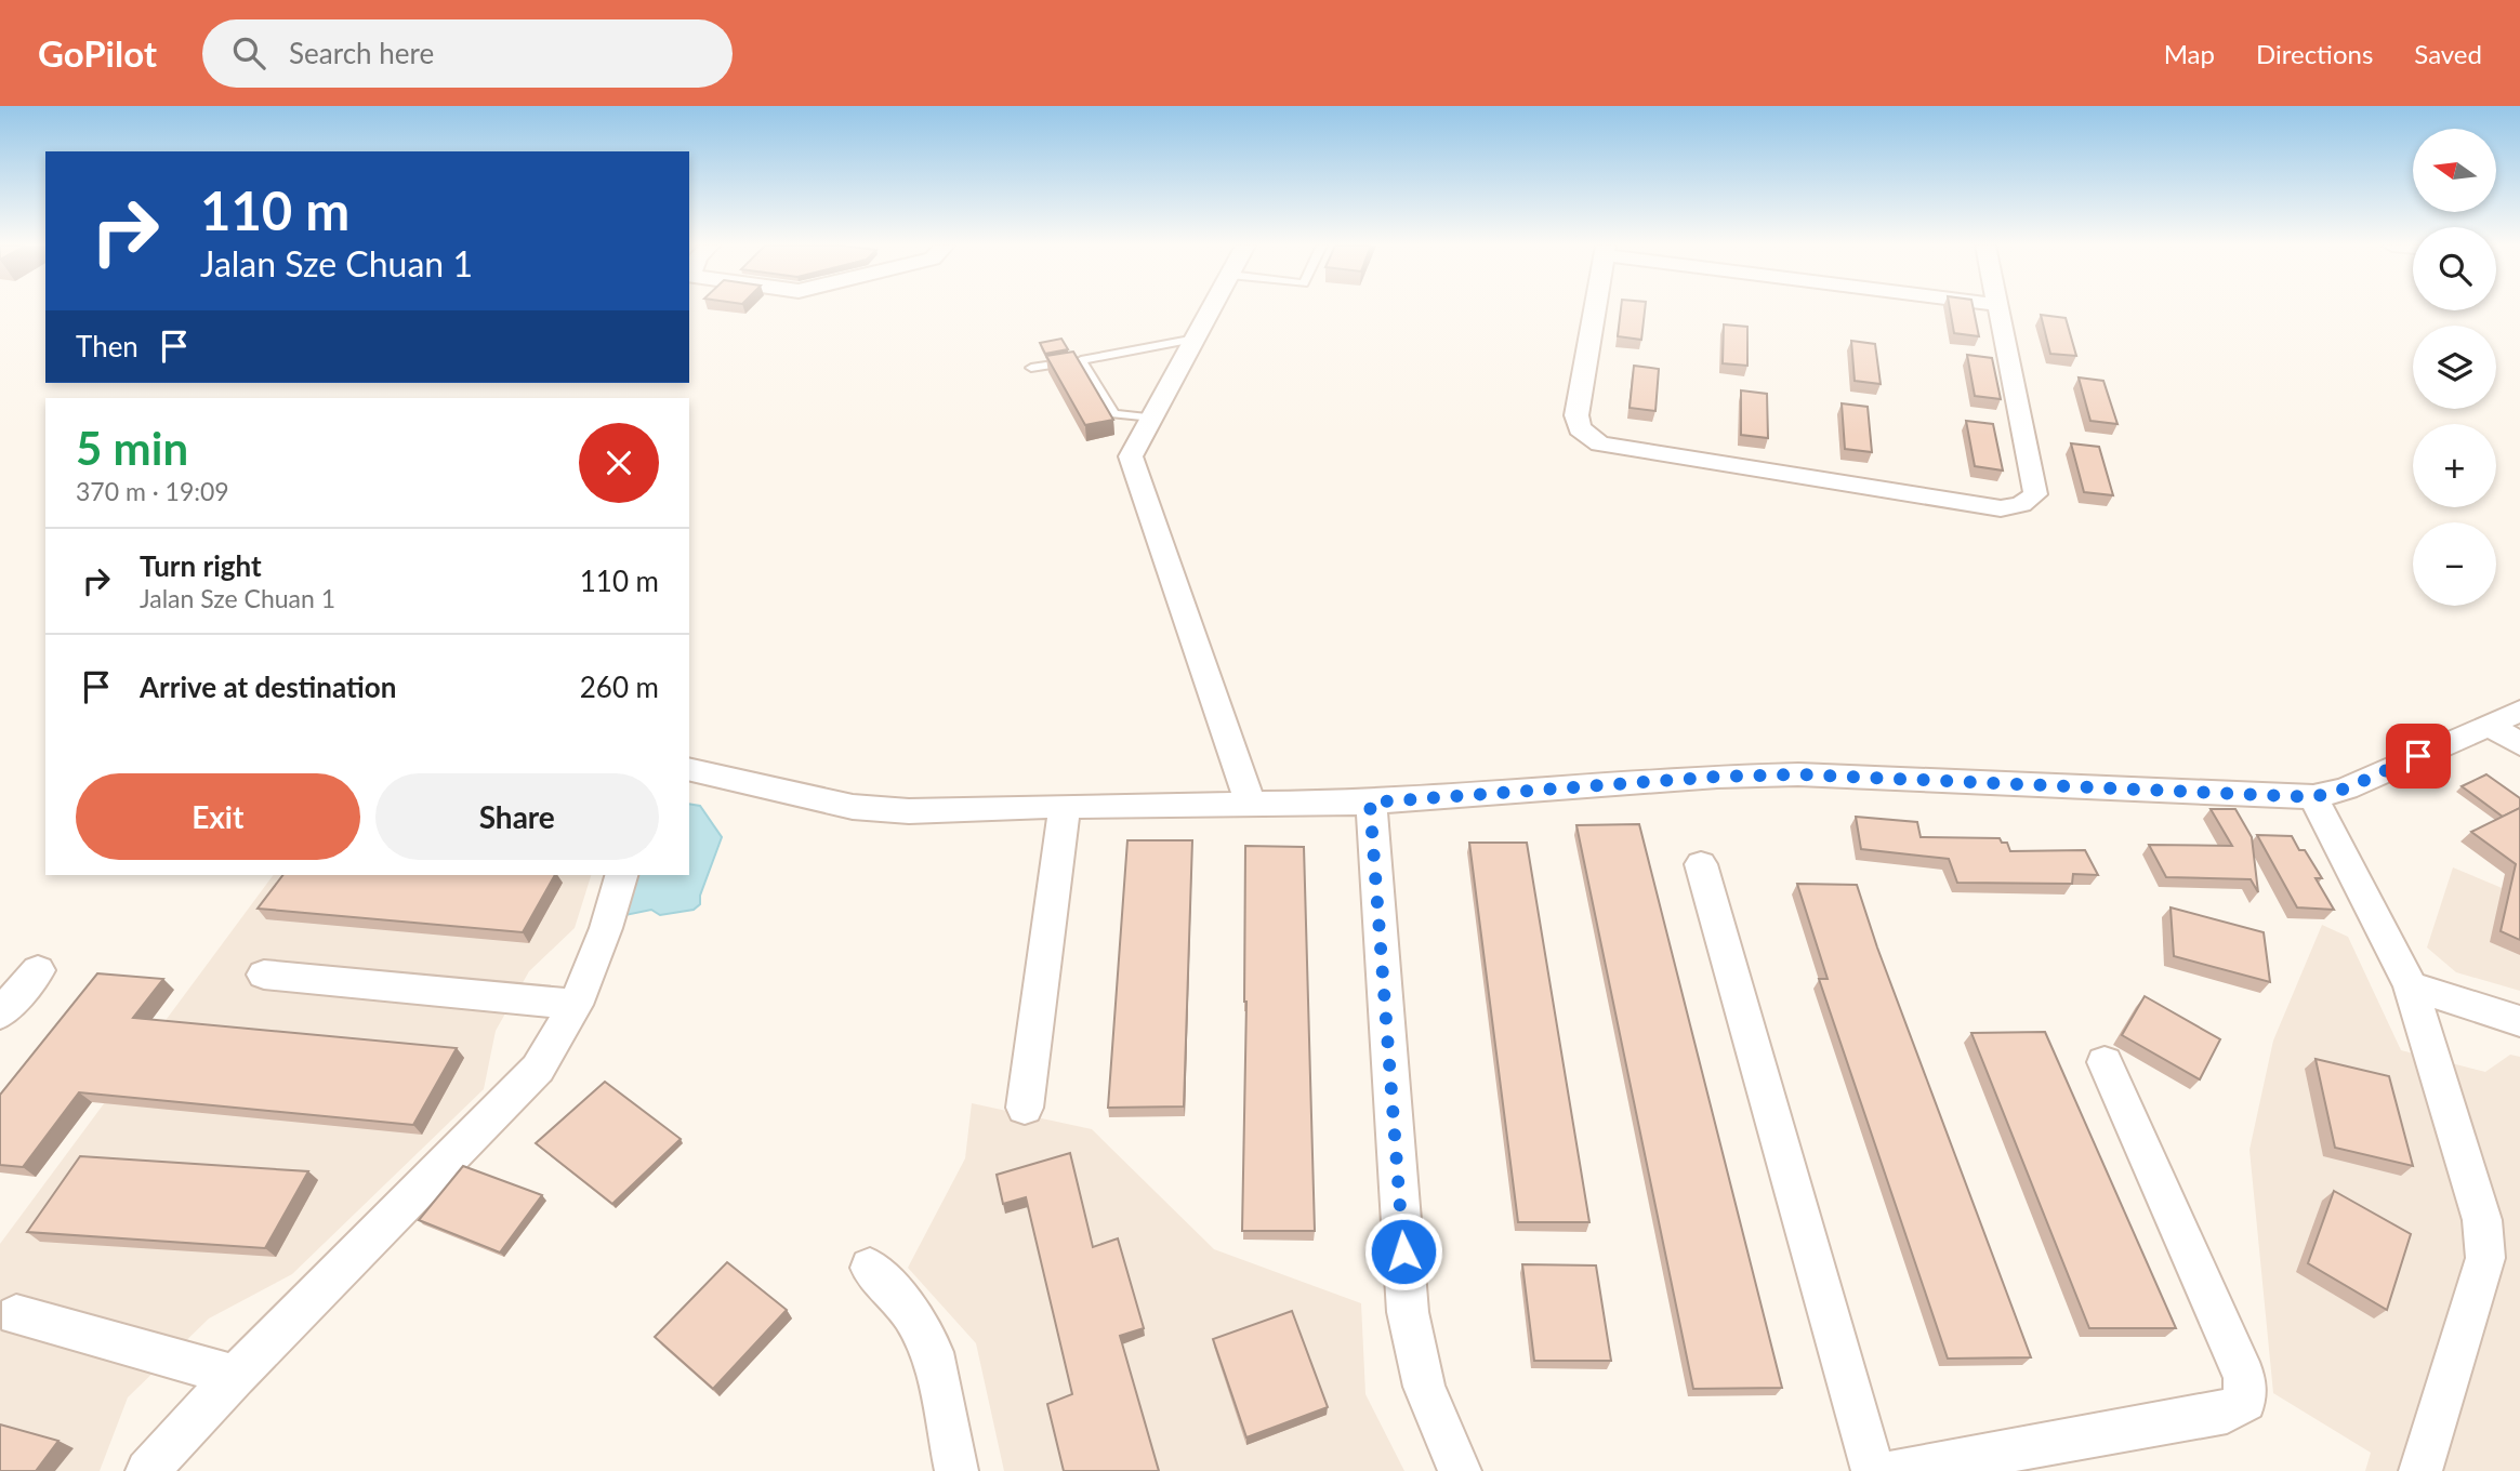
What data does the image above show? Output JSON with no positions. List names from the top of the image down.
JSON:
{
  "north": "left",
  "page": {
    "header": "GoPilot",
    "search": "Search here",
    "nav": ["Map", "Directions", "Saved"],
    "map_buttons": ["+", "−"],
    "turn": ["110 m", "Jalan Sze Chuan 1"],
    "then": "Then",
    "heading": ["5 min", "370 m · 19:09"],
    "list": [
      {
        "name": "Turn right",
        "note": "Jalan Sze Chuan 1",
        "value": "110 m"
      },
      {
        "name": "Arrive at destination",
        "value": "260 m"
      }
    ],
    "buttons": ["Exit", "Share"]
  }
}
